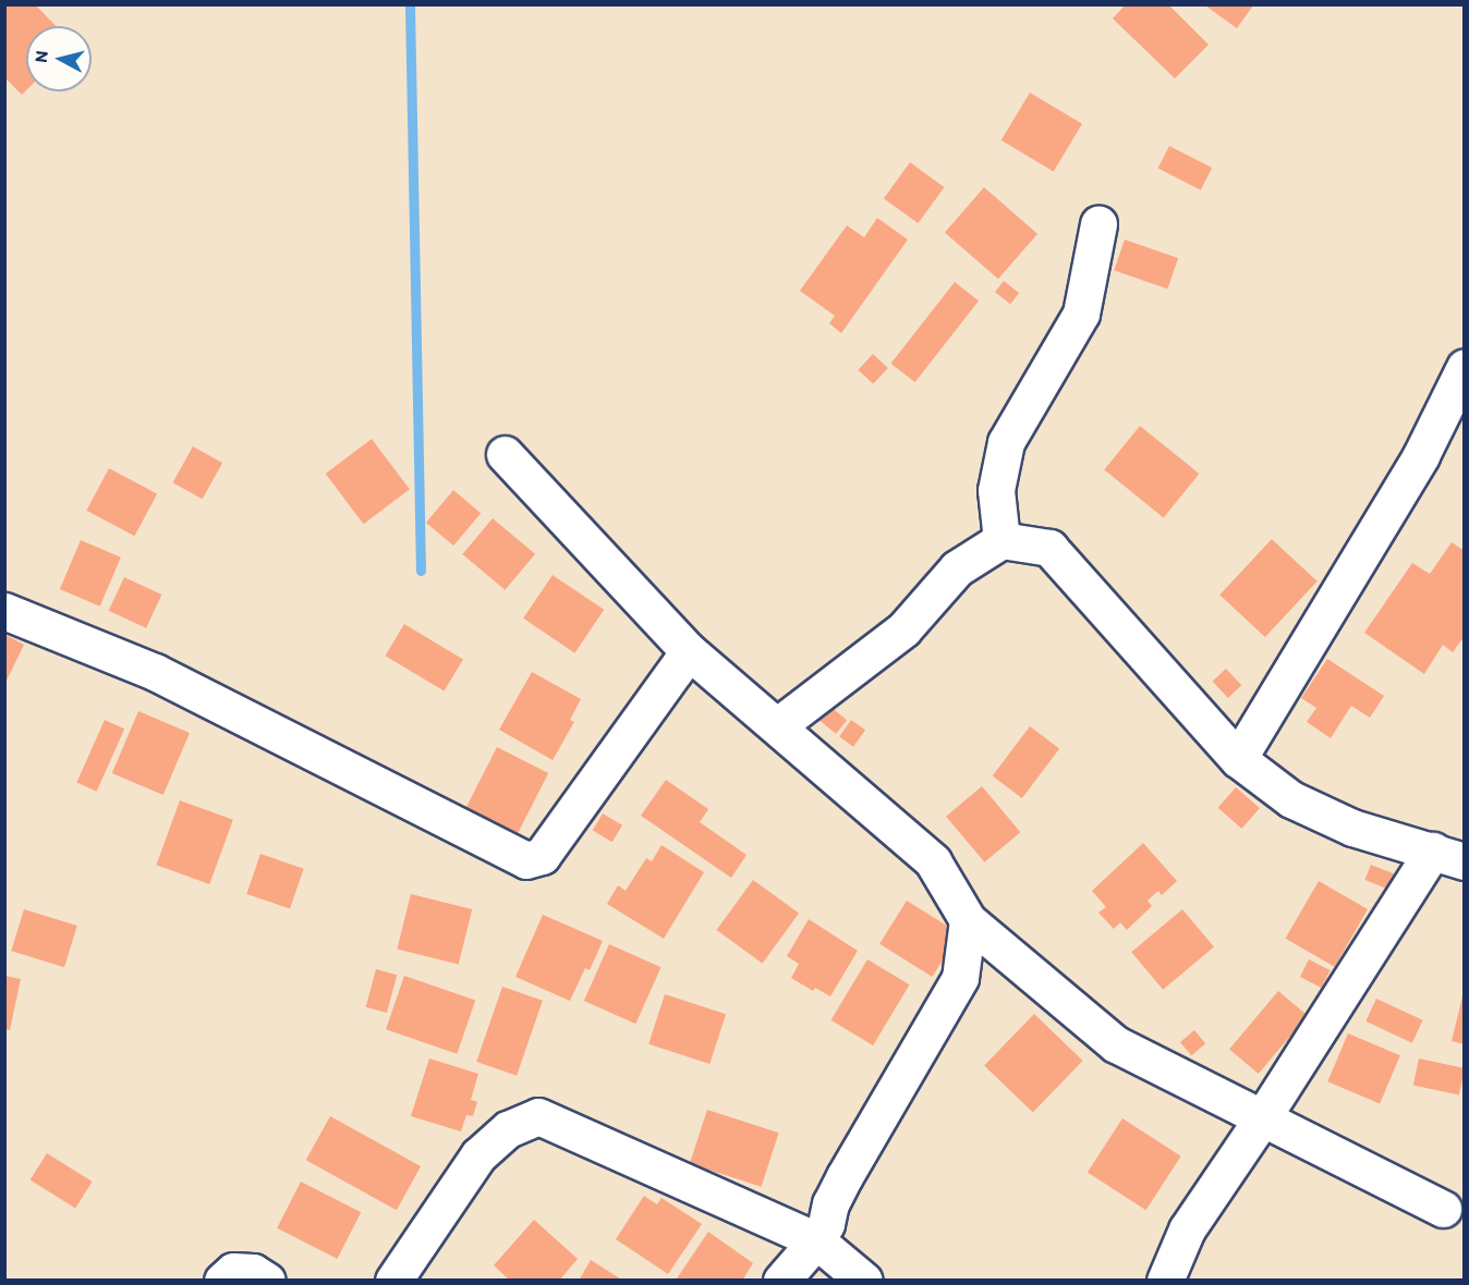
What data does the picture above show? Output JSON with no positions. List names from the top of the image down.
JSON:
{
  "north": "left"
}
